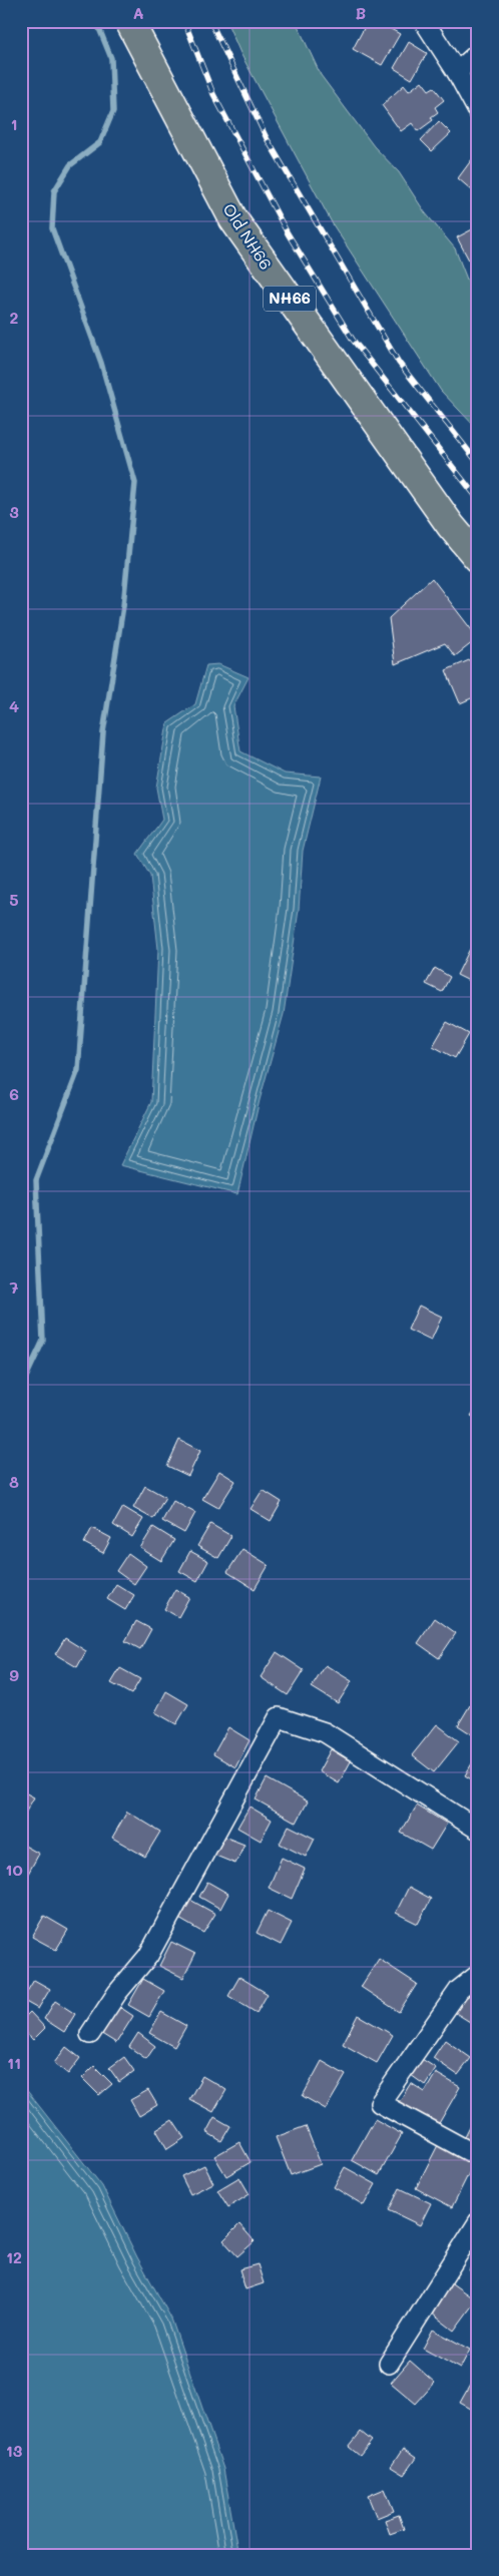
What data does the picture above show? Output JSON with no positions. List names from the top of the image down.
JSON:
{
  "streets": {
    "main road": ["Old NH66", "NH66"]
  },
  "grid": {
    "columns": ["A", "B"],
    "rows": [
      "1",
      "2",
      "3",
      "4",
      "5",
      "6",
      "7",
      "8",
      "9",
      "10",
      "11",
      "12",
      "13"
    ]
  }
}
